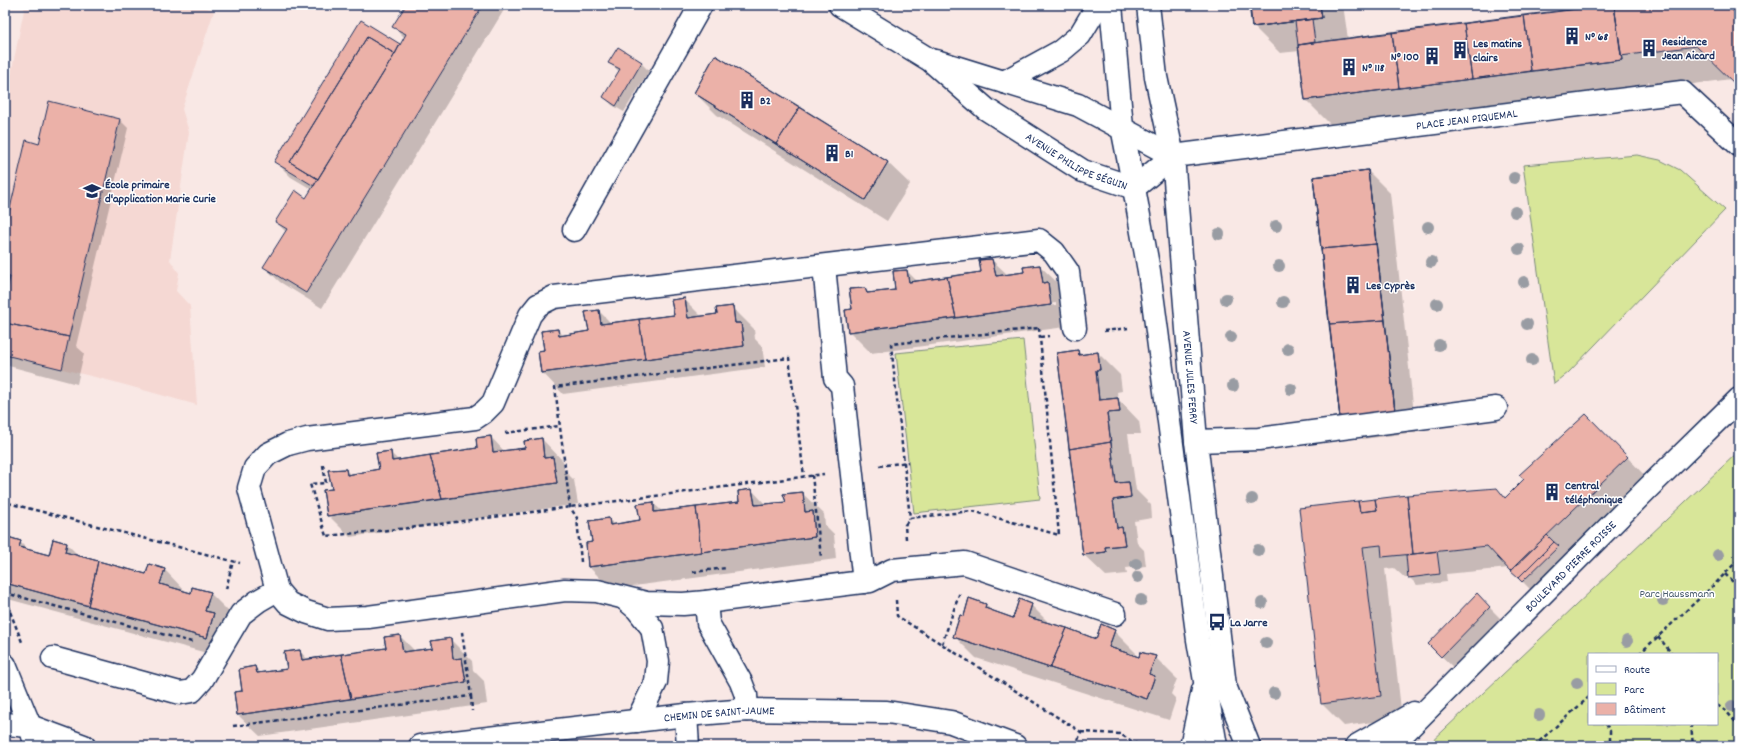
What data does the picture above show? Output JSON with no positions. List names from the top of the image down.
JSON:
{
  "streets": {
    "street": [
      "PLACE JEAN PIQUEMAL",
      "AVENUE PHILIPPE SÉGUIN",
      "AVENUE JULES FERRY",
      "BOULEVARD PIERRE ROISSE",
      "CHEMIN DE SAINT-JAUME"
    ]
  },
  "crossings": [
    ["PLACE JEAN PIQUEMAL", "AVENUE PHILIPPE SÉGUIN"],
    ["PLACE JEAN PIQUEMAL", "AVENUE JULES FERRY"],
    ["AVENUE PHILIPPE SÉGUIN", "AVENUE JULES FERRY"]
  ],
  "parks": ["Parc Haussmann"],
  "places": {
    "building": [
      "N° 68",
      "Residence Jean Aicard",
      "Les matins clairs",
      "N° 100",
      "N° 118",
      "B2",
      "B1",
      "Les Cyprès",
      "Central téléphonique"
    ],
    "school or university": ["École primaire d'application Marie Curie"],
    "bus stop": ["La Jarre"]
  },
  "legend": ["Route", "Parc", "Bâtiment"]
}
